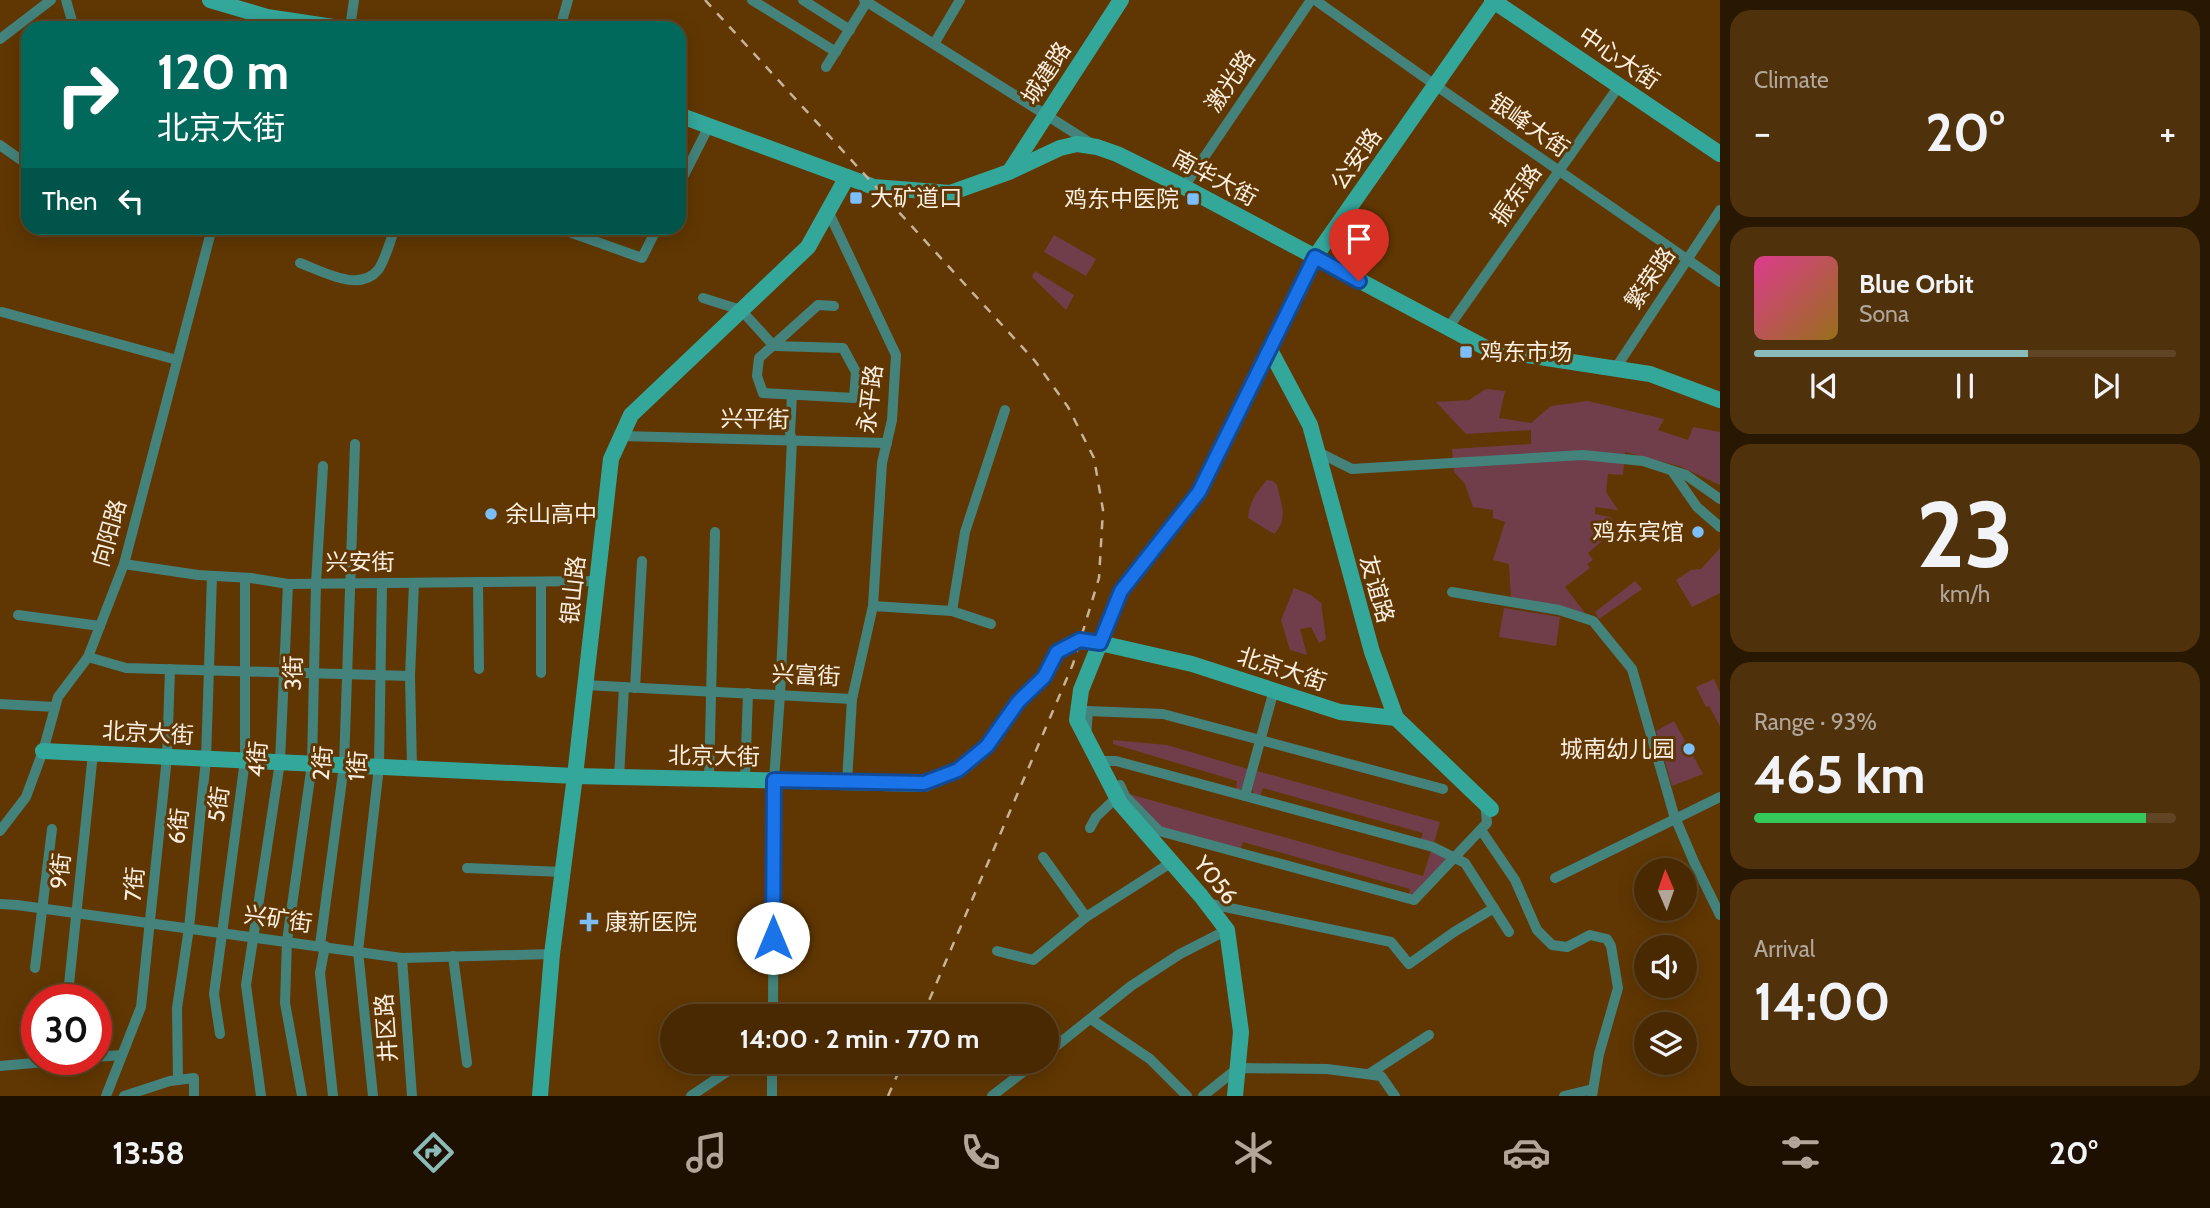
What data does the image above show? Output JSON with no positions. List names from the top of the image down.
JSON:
{
  "streets": {
    "street": [
      "中心大街",
      "城建路",
      "激光路",
      "银峰大街",
      "公安路",
      "南华大街",
      "振东路",
      "繁荣路",
      "永平路",
      "兴平街",
      "向阳路",
      "兴安街",
      "友谊路",
      "银山路",
      "北京大街",
      "3街",
      "兴富街",
      "4街",
      "2街",
      "1街",
      "5街",
      "6街",
      "9街",
      "Y056",
      "7街",
      "兴矿街",
      "井区路"
    ]
  },
  "crossings": [
    ["中心大街", "公安路"],
    ["中心大街", "振东路"],
    ["城建路", "南华大街"],
    ["激光路", "银峰大街"],
    ["激光路", "南华大街"],
    ["银峰大街", "公安路"],
    ["银峰大街", "振东路"],
    ["银峰大街", "繁荣路"],
    ["公安路", "南华大街"],
    ["公安路", "友谊路"],
    ["公安路", "北京大街"],
    ["公安路", "Y056"],
    ["南华大街", "振东路"],
    ["南华大街", "繁荣路"],
    ["南华大街", "银山路"],
    ["永平路", "兴平街"],
    ["永平路", "银山路"],
    ["永平路", "兴富街"],
    ["兴平街", "银山路"],
    ["向阳路", "兴安街"],
    ["向阳路", "北京大街"],
    ["兴安街", "银山路"],
    ["兴安街", "3街"],
    ["兴安街", "4街"],
    ["兴安街", "2街"],
    ["兴安街", "1街"],
    ["兴安街", "5街"],
    ["兴安街", "6街"],
    ["友谊路", "北京大街"],
    ["银山路", "北京大街"],
    ["银山路", "兴富街"],
    ["银山路", "兴矿街"],
    ["北京大街", "3街"],
    ["北京大街", "4街"],
    ["北京大街", "2街"],
    ["北京大街", "1街"],
    ["北京大街", "5街"],
    ["北京大街", "6街"],
    ["北京大街", "9街"],
    ["北京大街", "7街"],
    ["3街", "兴矿街"],
    ["4街", "兴矿街"],
    ["2街", "兴矿街"],
    ["1街", "兴矿街"],
    ["5街", "兴矿街"],
    ["6街", "兴矿街"],
    ["9街", "兴矿街"],
    ["7街", "兴矿街"],
    ["兴矿街", "井区路"]
  ],
  "places": {
    "transit": ["大矿道口", "鸡东中医院", "鸡东市场"],
    "other": ["余山高中", "鸡东宾馆", "城南幼儿园"],
    "health": ["康新医院"]
  },
  "north": "top",
  "page": {
    "tile": [
      "Climate",
      ["23", "km/h"],
      ["Range · 93%", "465 km"],
      ["Arrival", "14:00"]
    ],
    "turn": ["120 m", "北京大街"],
    "heat": ["−", "20°", "+"],
    "then": "Then",
    "song": ["Blue Orbit", "Sona"],
    "limit": "30",
    "trip": "14:00 · 2 min · 770 m",
    "tabs": ["13:58", "20°"]
  }
}
